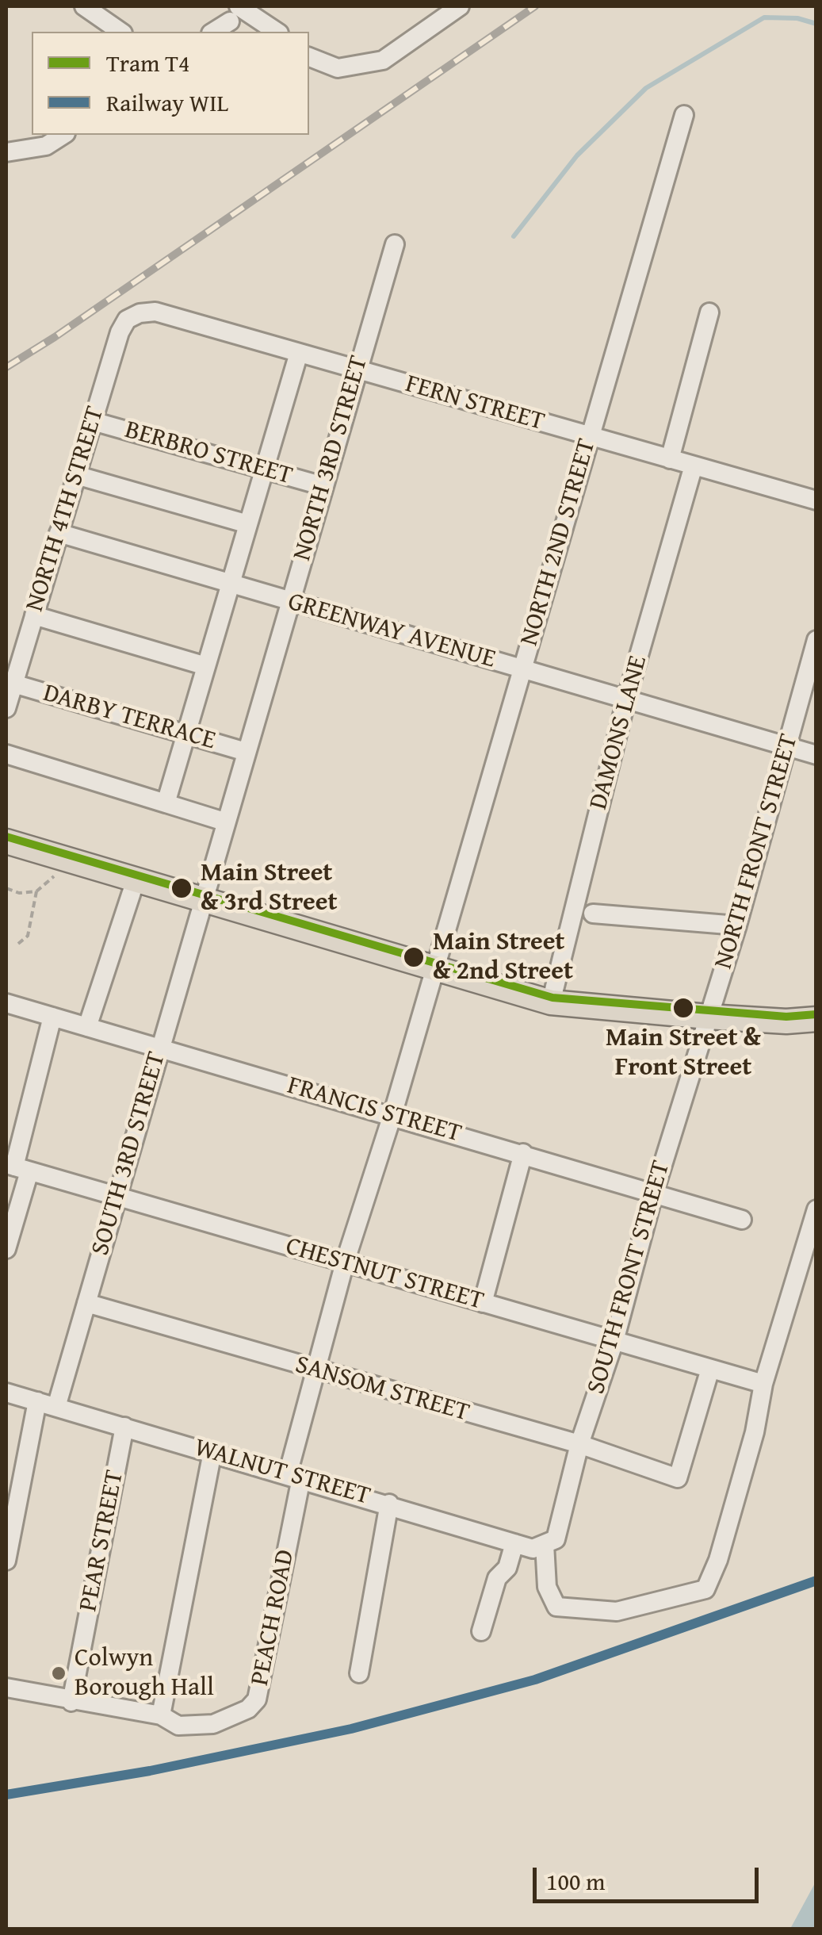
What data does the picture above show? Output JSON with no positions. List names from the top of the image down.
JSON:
{
  "streets": {
    "street": [
      "FERN STREET",
      "BERBRO STREET",
      "NORTH 3RD STREET",
      "NORTH 4TH STREET",
      "NORTH 2ND STREET",
      "GREENWAY AVENUE",
      "DARBY TERRACE",
      "DAMONS LANE",
      "NORTH FRONT STREET",
      "FRANCIS STREET",
      "SOUTH 3RD STREET",
      "CHESTNUT STREET",
      "SOUTH FRONT STREET",
      "SANSOM STREET",
      "WALNUT STREET",
      "PEAR STREET",
      "PEACH ROAD"
    ]
  },
  "crossings": [
    ["FERN STREET", "NORTH 3RD STREET"],
    ["FERN STREET", "NORTH 4TH STREET"],
    ["FERN STREET", "NORTH 2ND STREET"],
    ["FERN STREET", "DAMONS LANE"],
    ["BERBRO STREET", "NORTH 3RD STREET"],
    ["BERBRO STREET", "NORTH 4TH STREET"],
    ["NORTH 3RD STREET", "GREENWAY AVENUE"],
    ["NORTH 3RD STREET", "DARBY TERRACE"],
    ["NORTH 3RD STREET", "SOUTH 3RD STREET"],
    ["NORTH 4TH STREET", "GREENWAY AVENUE"],
    ["NORTH 4TH STREET", "DARBY TERRACE"],
    ["NORTH 2ND STREET", "GREENWAY AVENUE"],
    ["NORTH 2ND STREET", "FRANCIS STREET"],
    ["NORTH 2ND STREET", "CHESTNUT STREET"],
    ["NORTH 2ND STREET", "SANSOM STREET"],
    ["NORTH 2ND STREET", "WALNUT STREET"],
    ["NORTH 2ND STREET", "PEACH ROAD"],
    ["GREENWAY AVENUE", "DAMONS LANE"],
    ["GREENWAY AVENUE", "NORTH FRONT STREET"],
    ["NORTH FRONT STREET", "SOUTH FRONT STREET"],
    ["FRANCIS STREET", "SOUTH 3RD STREET"],
    ["FRANCIS STREET", "SOUTH FRONT STREET"],
    ["SOUTH 3RD STREET", "CHESTNUT STREET"],
    ["SOUTH 3RD STREET", "SANSOM STREET"],
    ["SOUTH 3RD STREET", "WALNUT STREET"],
    ["CHESTNUT STREET", "SOUTH FRONT STREET"],
    ["CHESTNUT STREET", "SANSOM STREET"],
    ["SOUTH FRONT STREET", "SANSOM STREET"],
    ["SOUTH FRONT STREET", "WALNUT STREET"],
    ["WALNUT STREET", "PEAR STREET"],
    ["WALNUT STREET", "PEACH ROAD"]
  ],
  "places": [
    "Main Street & 3rd Street",
    "Main Street & 2nd Street",
    "Main Street & Front Street",
    "Colwyn Borough Hall"
  ],
  "lines": ["tram line T4", "rail line WIL"],
  "legend": ["Tram T4", "Railway WIL"],
  "scale_bar": "100 m"
}
